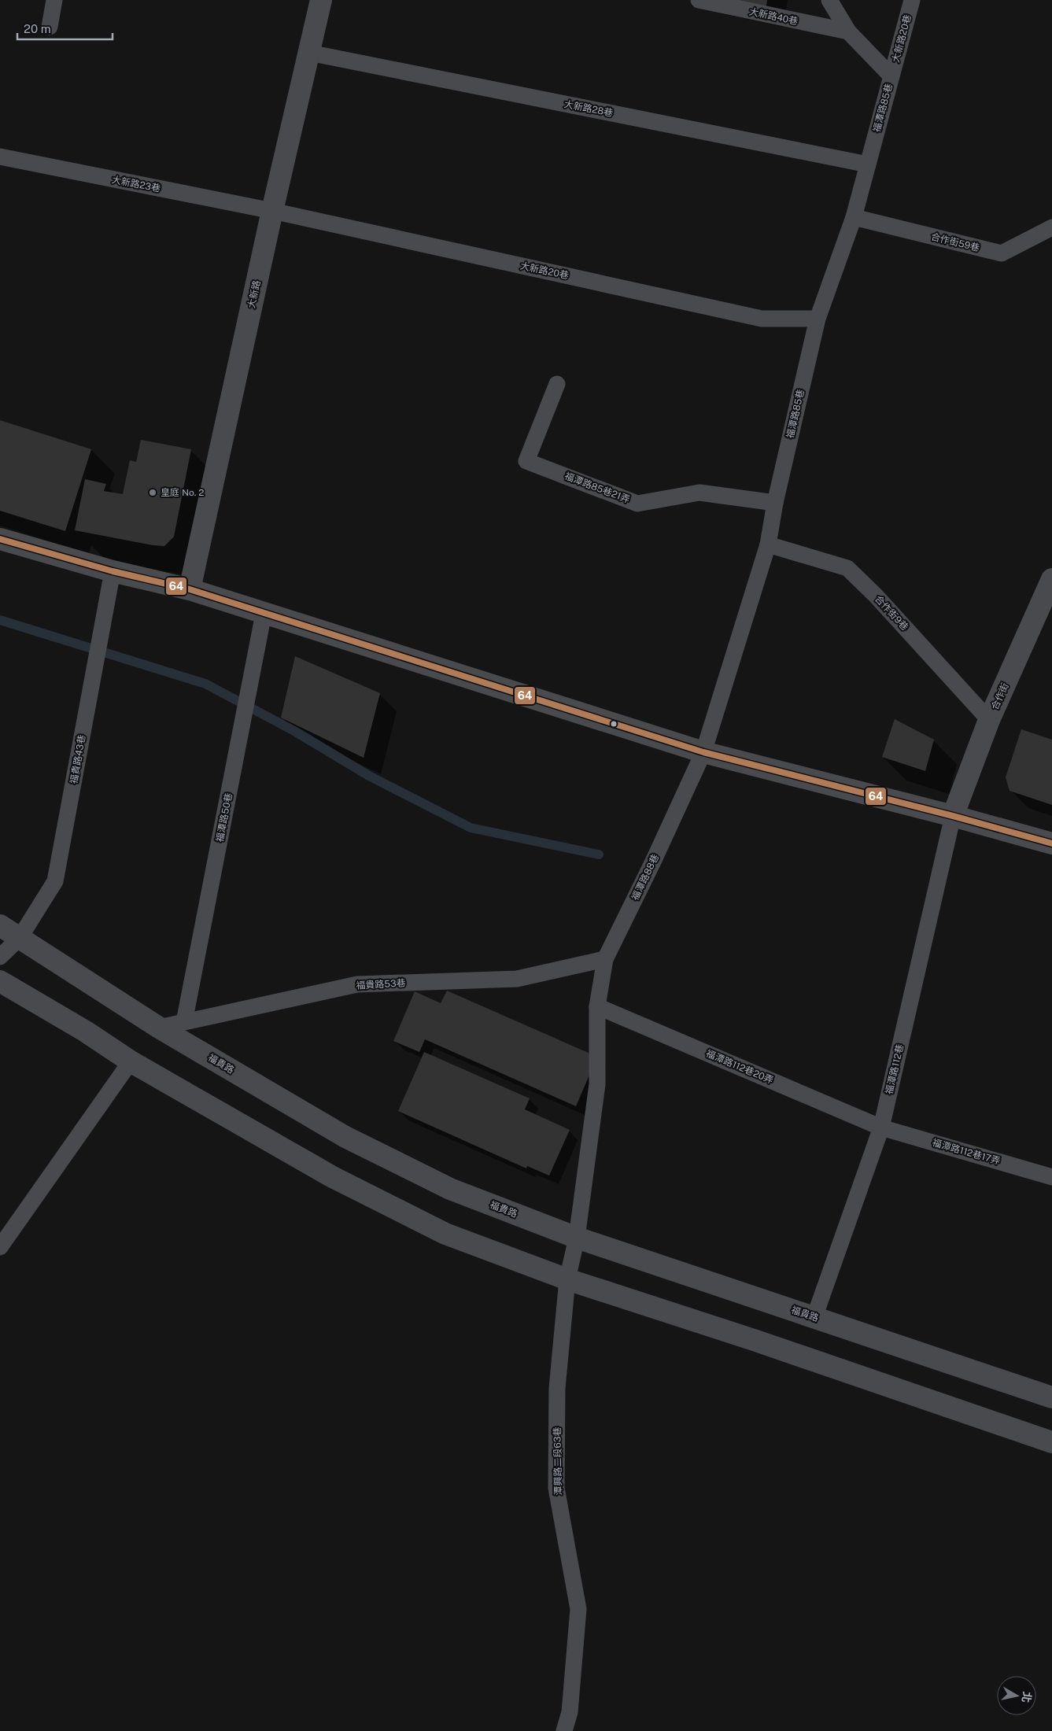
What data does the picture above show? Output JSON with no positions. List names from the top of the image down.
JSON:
{
  "streets": {
    "street": ["大新路", "合作街", "福貴路"],
    "lane": [
      "大新路40巷",
      "大新路20巷",
      "福潭路85巷",
      "大新路28巷",
      "大新路23巷",
      "合作街59巷",
      "福潭路85巷21弄",
      "合作街9巷",
      "福貴路43巷",
      "福潭路50巷",
      "福潭路88巷",
      "福貴路53巷",
      "福潭路112巷20弄",
      "福潭路112巷",
      "福潭路112巷17弄",
      "潭興路二段63巷"
    ]
  },
  "crossings": [
    ["大新路20巷", "福潭路85巷"],
    ["大新路20巷", "大新路23巷"],
    ["大新路20巷", "大新路"],
    ["福潭路85巷", "大新路28巷"],
    ["福潭路85巷", "合作街59巷"],
    ["福潭路85巷", "福潭路85巷21弄"],
    ["福潭路85巷", "合作街9巷"],
    ["福潭路85巷", "福潭路88巷"],
    ["大新路28巷", "大新路"],
    ["大新路23巷", "大新路"],
    ["合作街9巷", "合作街"],
    ["合作街", "福潭路112巷"],
    ["福貴路43巷", "福貴路"],
    ["福潭路50巷", "福貴路53巷"],
    ["福潭路88巷", "福貴路53巷"],
    ["福潭路88巷", "福貴路"],
    ["福潭路88巷", "福潭路112巷20弄"],
    ["福潭路88巷", "潭興路二段63巷"],
    ["福貴路53巷", "福貴路"],
    ["福貴路", "福潭路112巷"],
    ["福貴路", "潭興路二段63巷"],
    ["福潭路112巷20弄", "福潭路112巷"],
    ["福潭路112巷20弄", "福潭路112巷17弄"],
    ["福潭路112巷", "福潭路112巷17弄"]
  ],
  "places": ["皇庭 No. 2"],
  "lines": ["transit line 64"],
  "scale_bar": "20 m",
  "north": "right"
}
